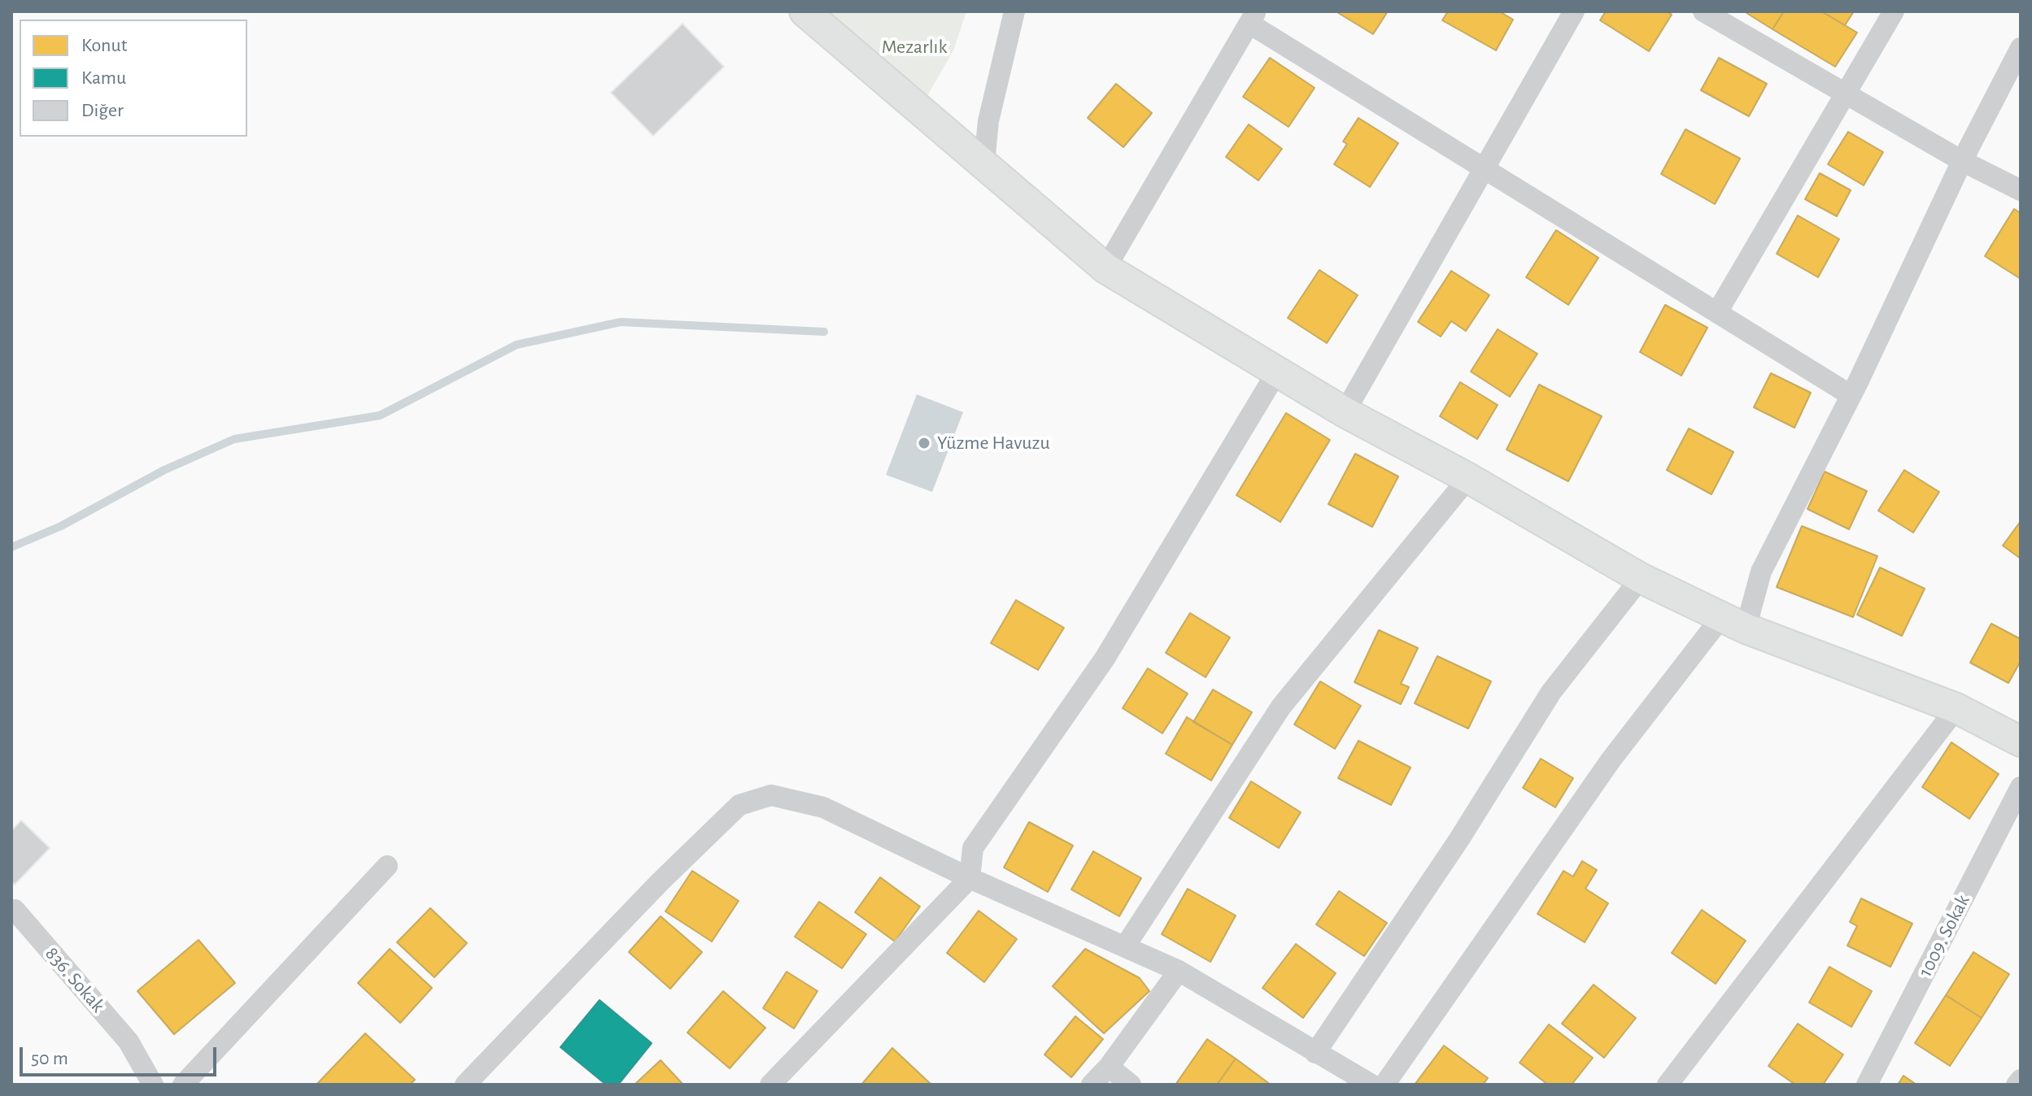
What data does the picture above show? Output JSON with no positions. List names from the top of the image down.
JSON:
{
  "streets": {
    "street": ["1009. Sokak", "836. Sokak"]
  },
  "parks": ["Mezarlık"],
  "places": ["Yüzme Havuzu"],
  "legend": ["Konut", "Kamu", "Diğer"],
  "scale_bar": "50 m"
}
